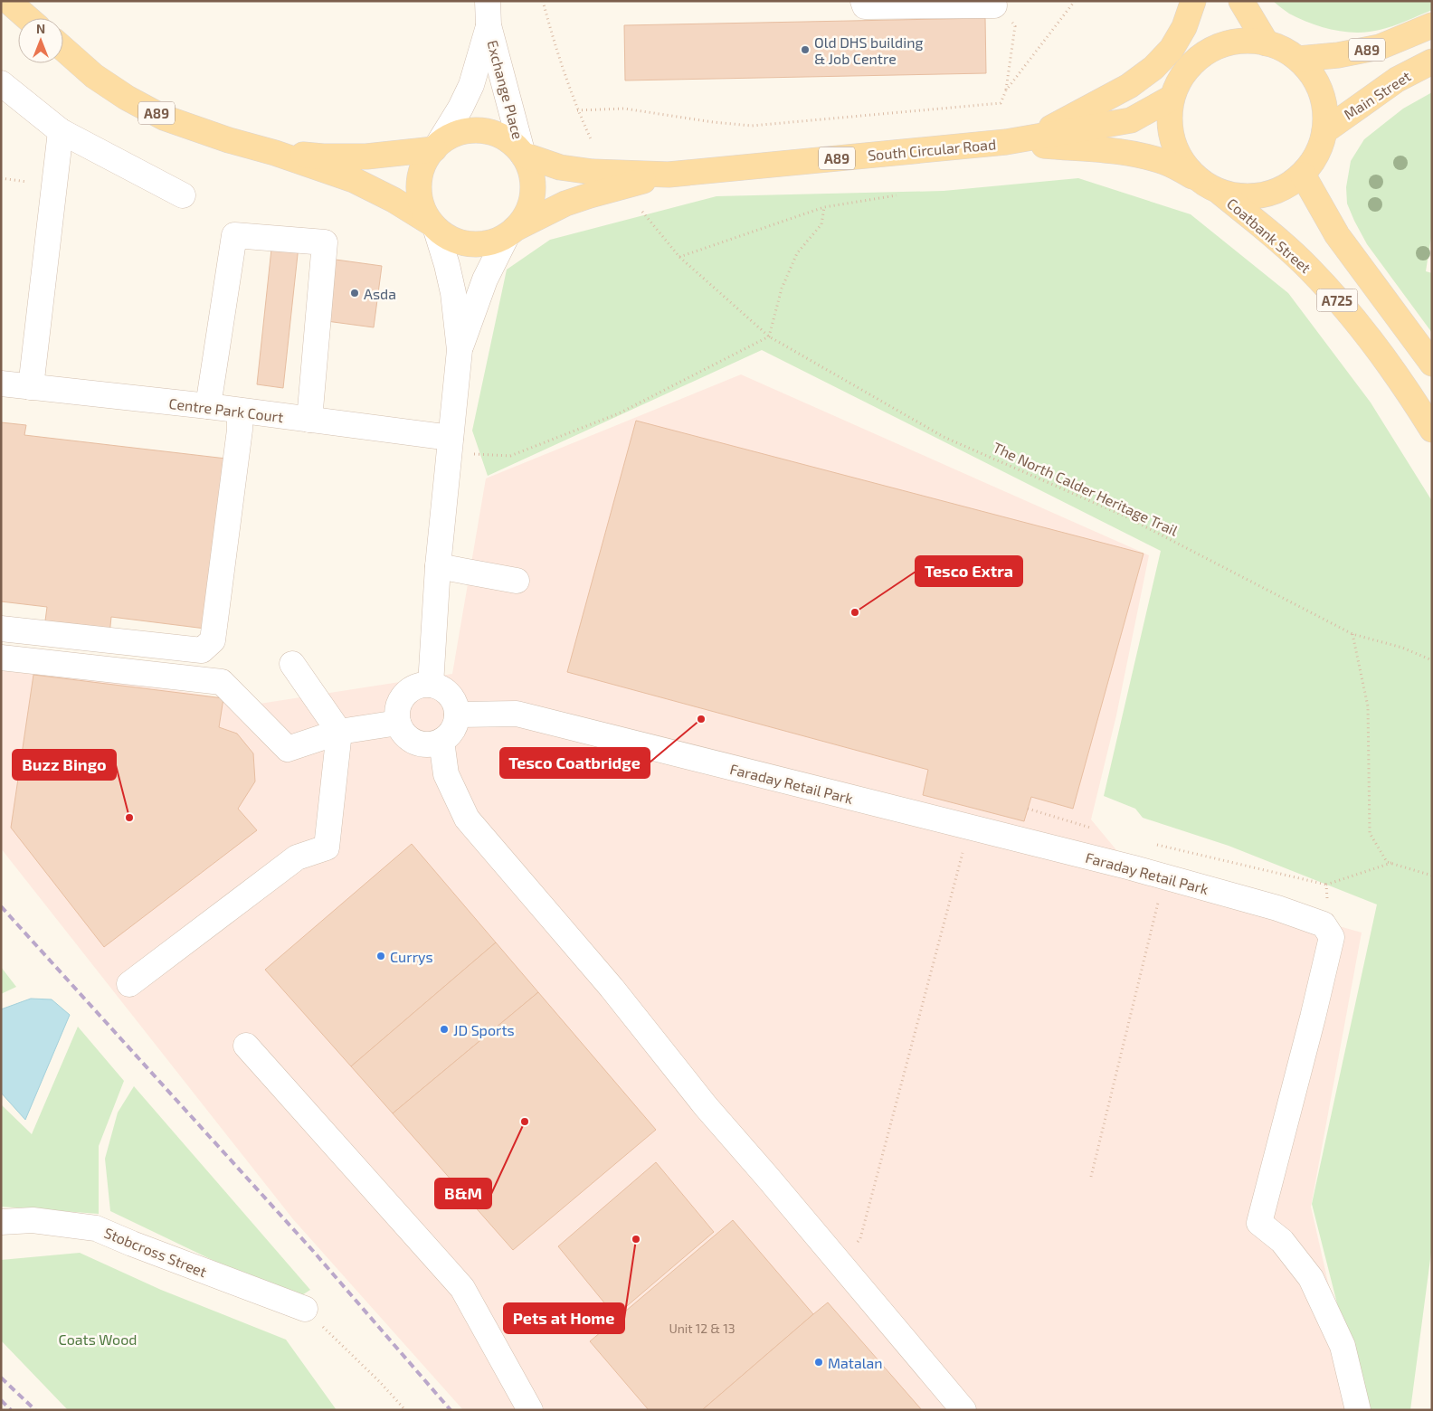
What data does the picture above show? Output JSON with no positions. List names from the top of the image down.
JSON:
{
  "streets": {
    "main road": [
      "A89",
      "Main Street",
      "South Circular Road",
      "Coatbank Street",
      "A725"
    ],
    "street": [
      "Exchange Place",
      "Centre Park Court",
      "Faraday Retail Park",
      "Stobcross Street"
    ],
    "path": ["The North Calder Heritage Trail"]
  },
  "crossings": [
    ["A89", "Exchange Place"],
    ["A89", "Main Street"],
    ["A89", "South Circular Road"],
    ["A89", "Coatbank Street"],
    ["A89", "A725"],
    ["Exchange Place", "South Circular Road"],
    ["Main Street", "South Circular Road"],
    ["Main Street", "Coatbank Street"],
    ["Main Street", "A725"],
    ["South Circular Road", "Coatbank Street"],
    ["South Circular Road", "A725"],
    ["Coatbank Street", "A725"]
  ],
  "parks": ["Coats Wood"],
  "places": [
    "Old DHS building & Job Centre",
    "Asda",
    "Tesco Extra",
    "Tesco Coatbridge",
    "Buzz Bingo",
    "Currys",
    "JD Sports",
    "B&M",
    "Pets at Home",
    "Matalan"
  ],
  "house_numbers": ["Unit 12 & 13"],
  "north": "top"
}
